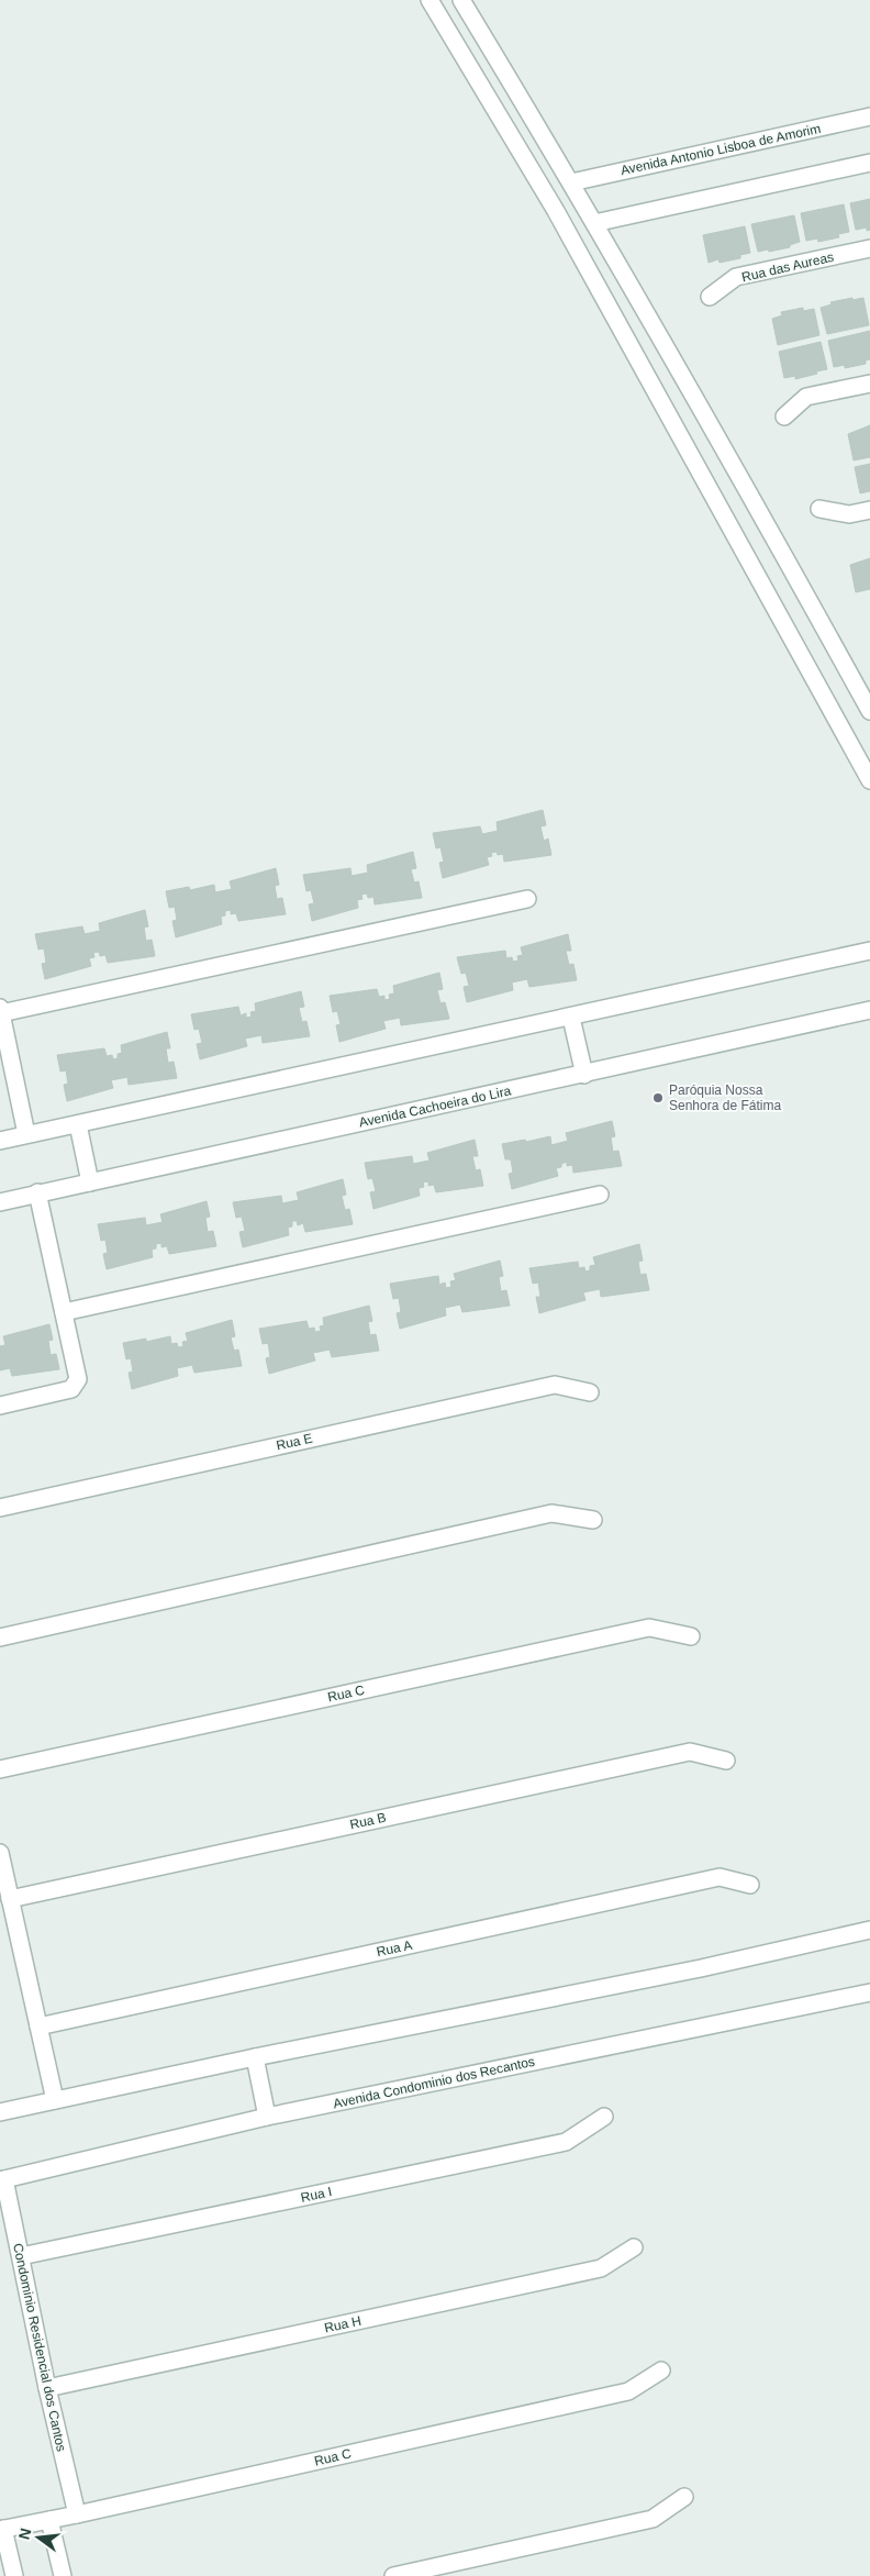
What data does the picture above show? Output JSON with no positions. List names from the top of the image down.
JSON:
{
  "streets": {
    "street": [
      "Avenida Antonio Lisboa de Amorim",
      "Rua das Aureas",
      "Avenida Cachoeira do Lira",
      "Rua E",
      "Rua C",
      "Rua B",
      "Rua A",
      "Avenida Condominio dos Recantos",
      "Rua I",
      "Rua H",
      "Condominio Residencial dos Cantos"
    ]
  },
  "crossings": [
    ["Rua C", "Condominio Residencial dos Cantos"],
    ["Avenida Condominio dos Recantos", "Condominio Residencial dos Cantos"],
    ["Rua I", "Condominio Residencial dos Cantos"],
    ["Rua H", "Condominio Residencial dos Cantos"]
  ],
  "places": ["Paróquia Nossa Senhora de Fátima"],
  "north": "left"
}
